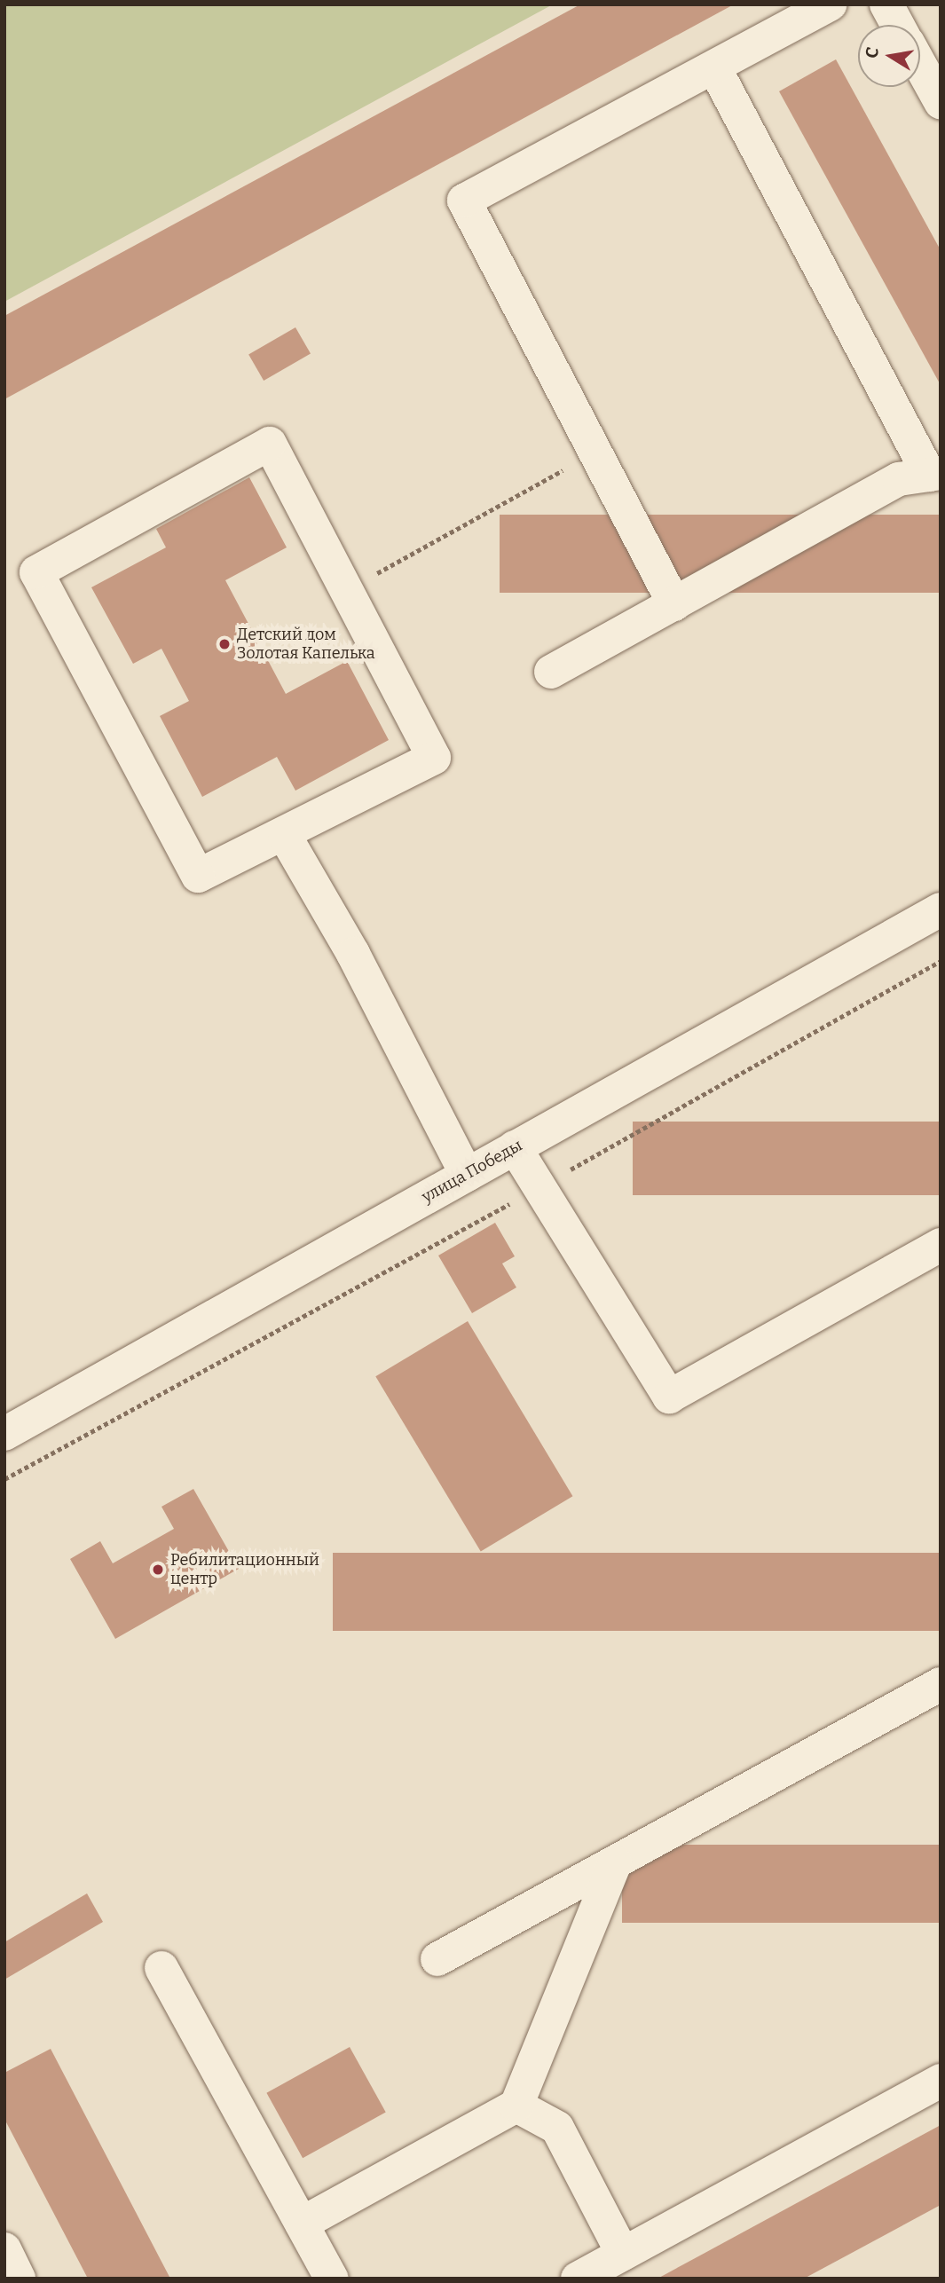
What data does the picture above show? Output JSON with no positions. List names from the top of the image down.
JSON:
{
  "streets": {
    "street": ["улица Победы"]
  },
  "places": ["Детский дом Золотая Капелька", "Ребилитационный центр"],
  "north": "left"
}
